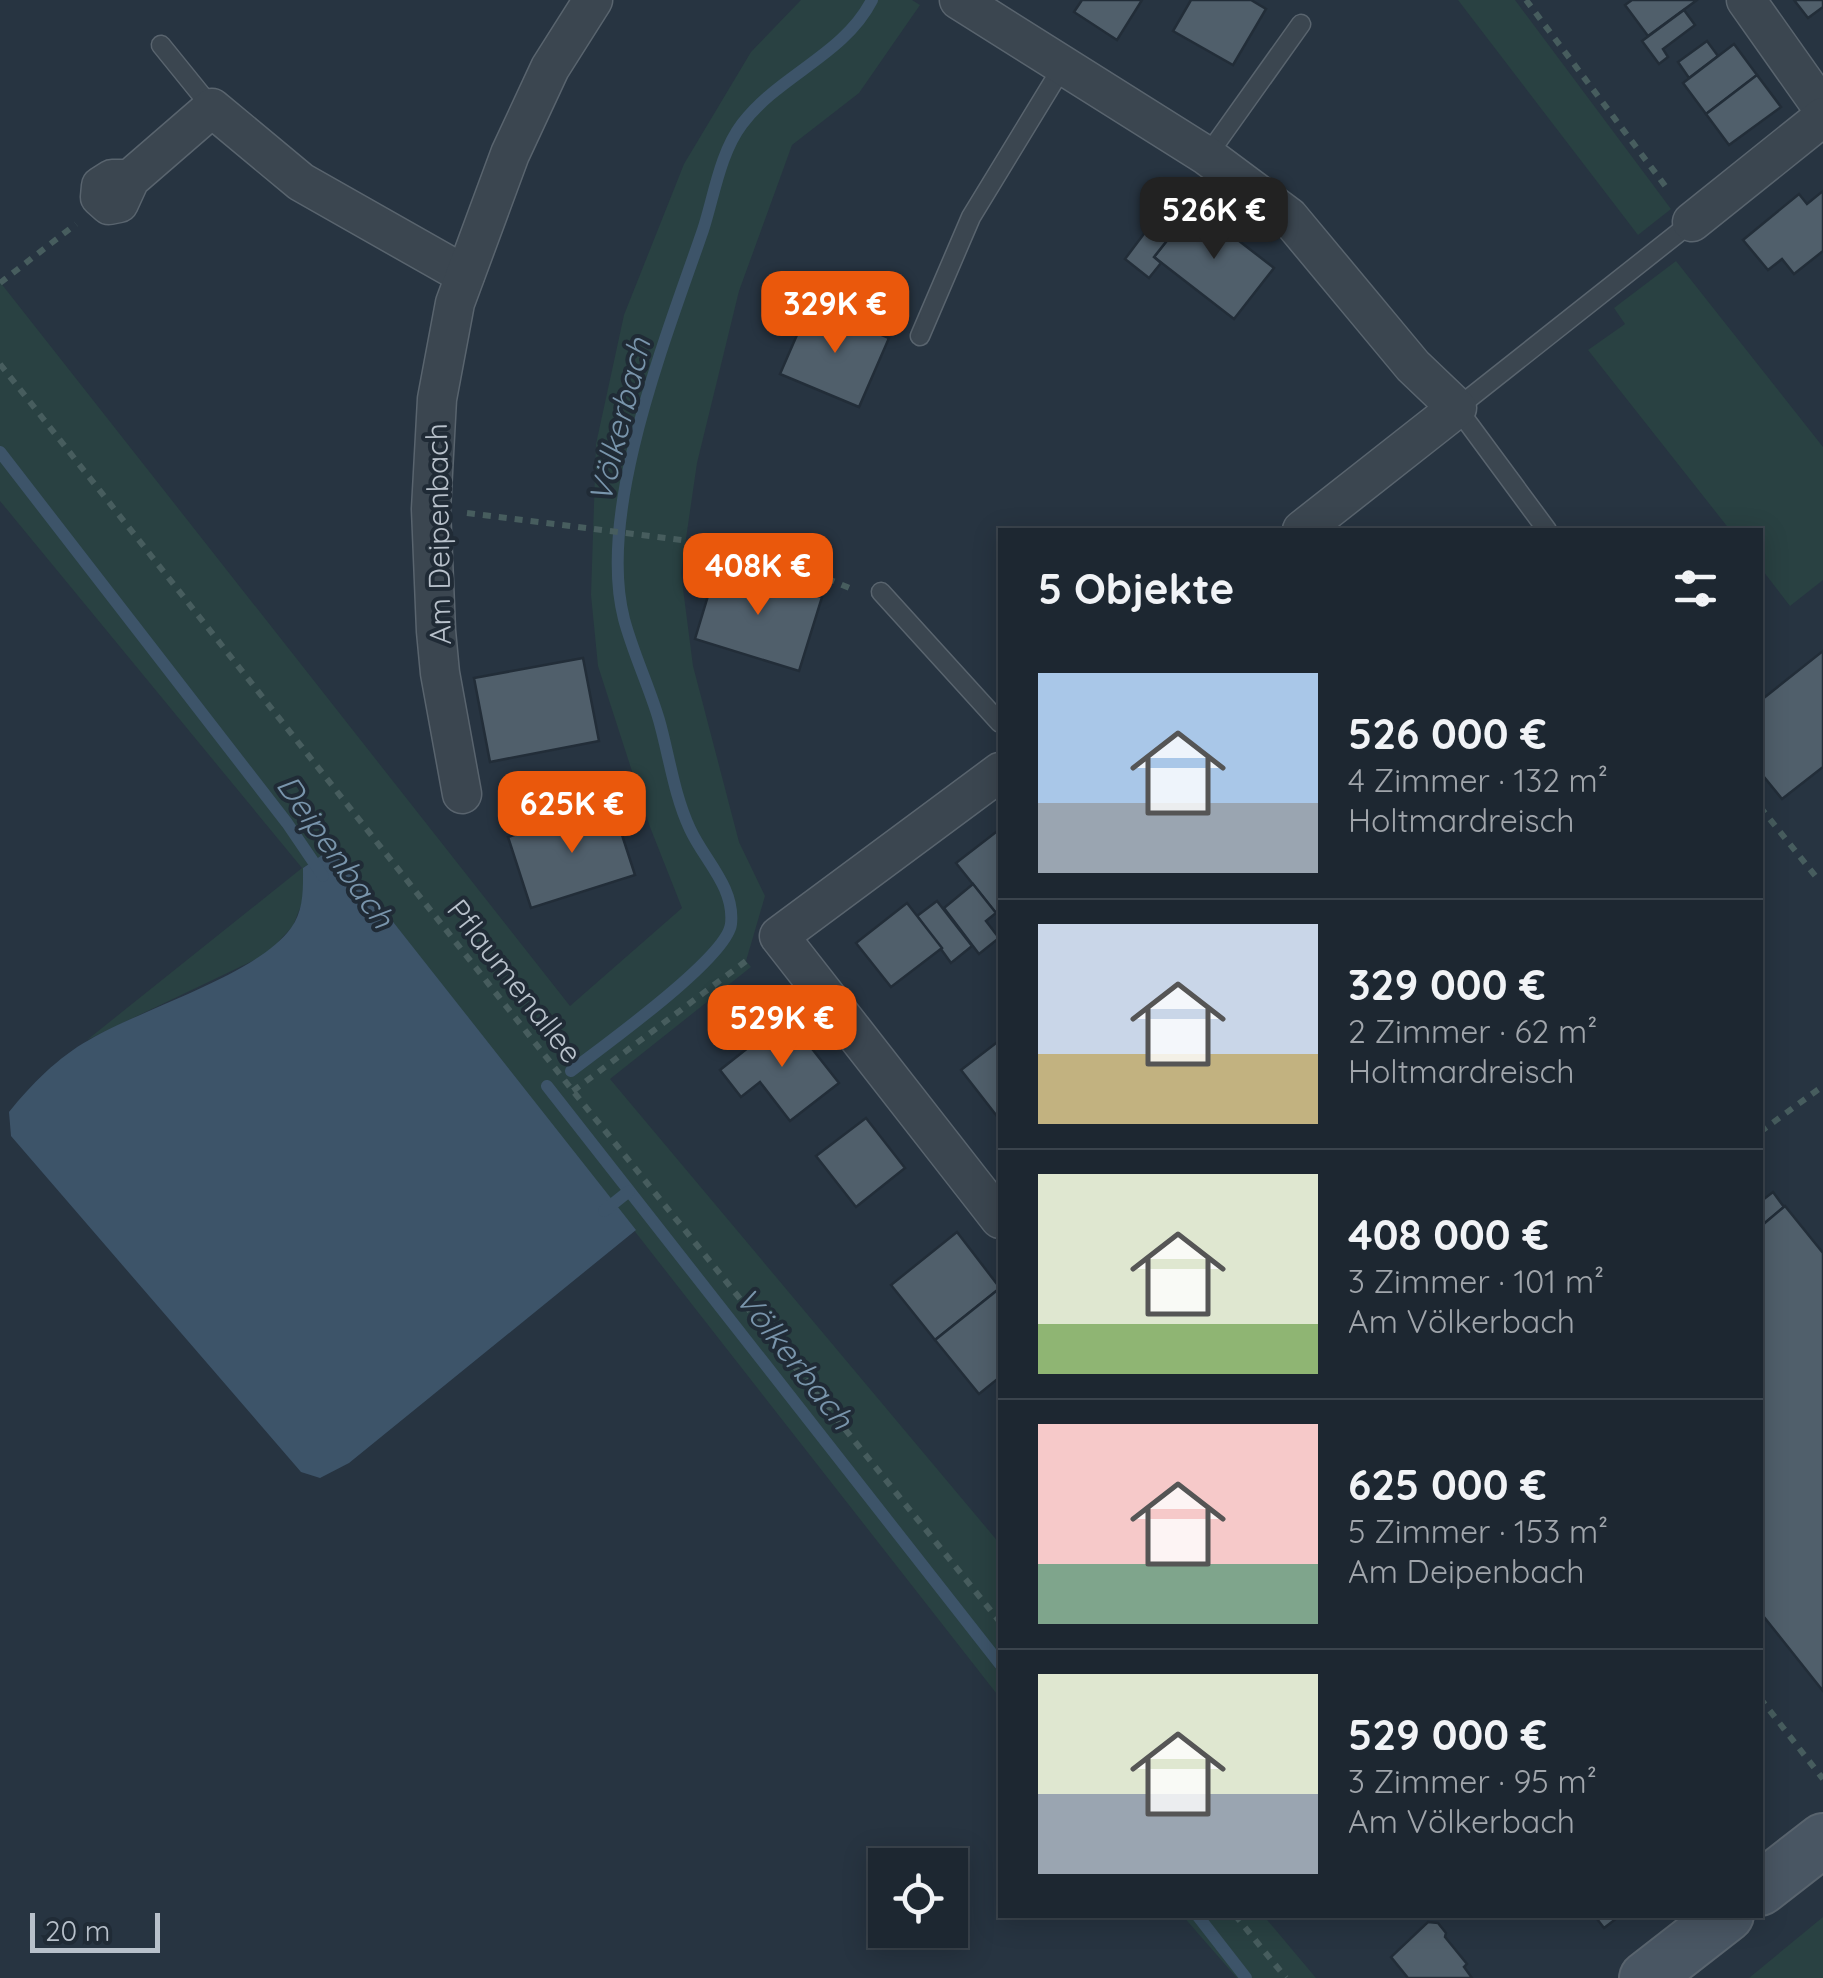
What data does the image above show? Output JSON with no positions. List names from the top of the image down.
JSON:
{
  "streets": {
    "street": ["Am Deipenbach"],
    "path": ["Pflaumenallee"]
  },
  "water": ["Völkerbach", "Deipenbach"],
  "scale_bar": "20 m",
  "page": {
    "price": [
      "526K €",
      "329K €",
      "408K €",
      "625K €",
      "529K €"
    ],
    "heading": "5 Objekte",
    "list": [
      {
        "name": "526 000 €",
        "note": "4 Zimmer · 132 m² · Holtmardreisch"
      },
      {
        "name": "329 000 €",
        "note": "2 Zimmer · 62 m² · Holtmardreisch"
      },
      {
        "name": "408 000 €",
        "note": "3 Zimmer · 101 m² · Am Völkerbach"
      },
      {
        "name": "625 000 €",
        "note": "5 Zimmer · 153 m² · Am Deipenbach"
      },
      {
        "name": "529 000 €",
        "note": "3 Zimmer · 95 m² · Am Völkerbach"
      }
    ],
    "scale": "20 m"
  }
}
